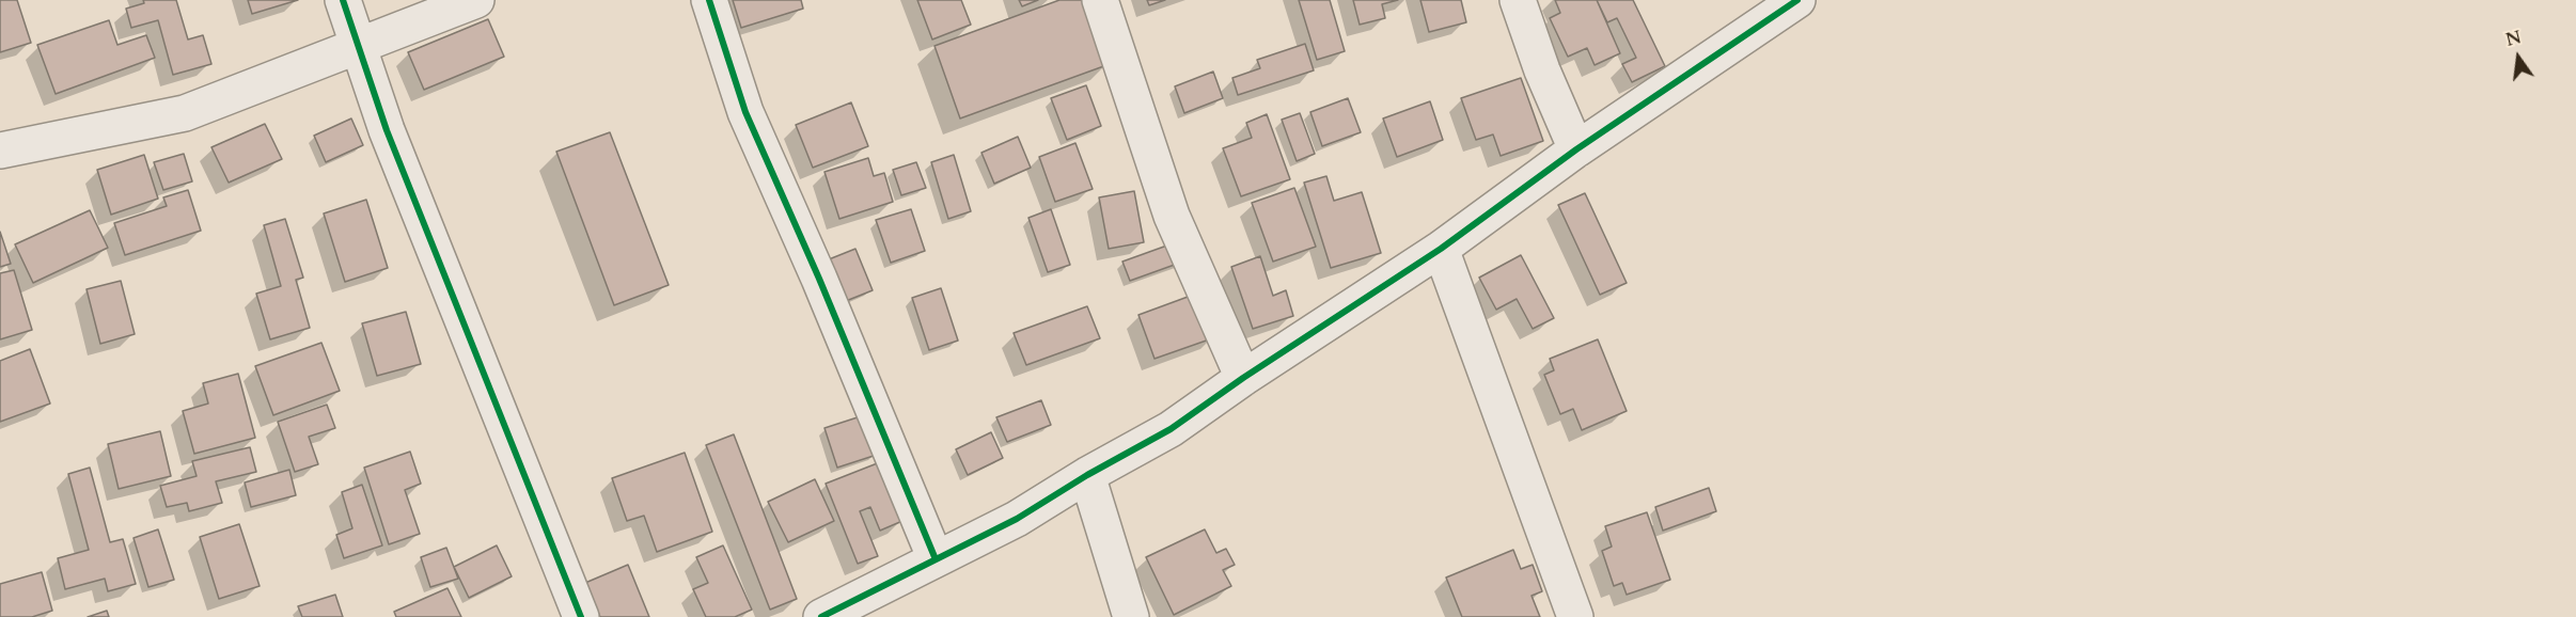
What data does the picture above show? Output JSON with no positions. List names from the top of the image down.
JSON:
{
  "north": "top"
}
